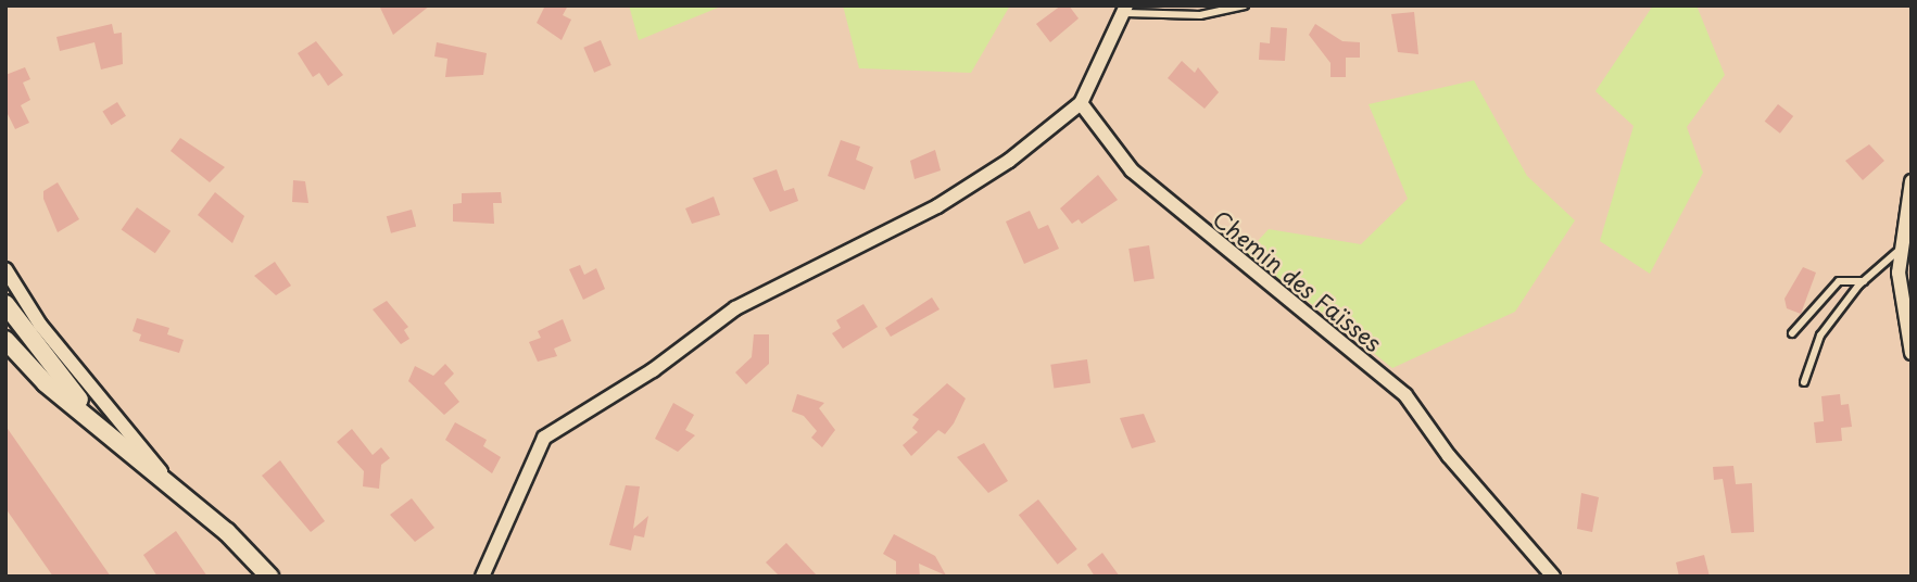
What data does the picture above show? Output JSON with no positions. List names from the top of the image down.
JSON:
{
  "streets": {
    "street": ["Chemin des Faïsses"]
  }
}
